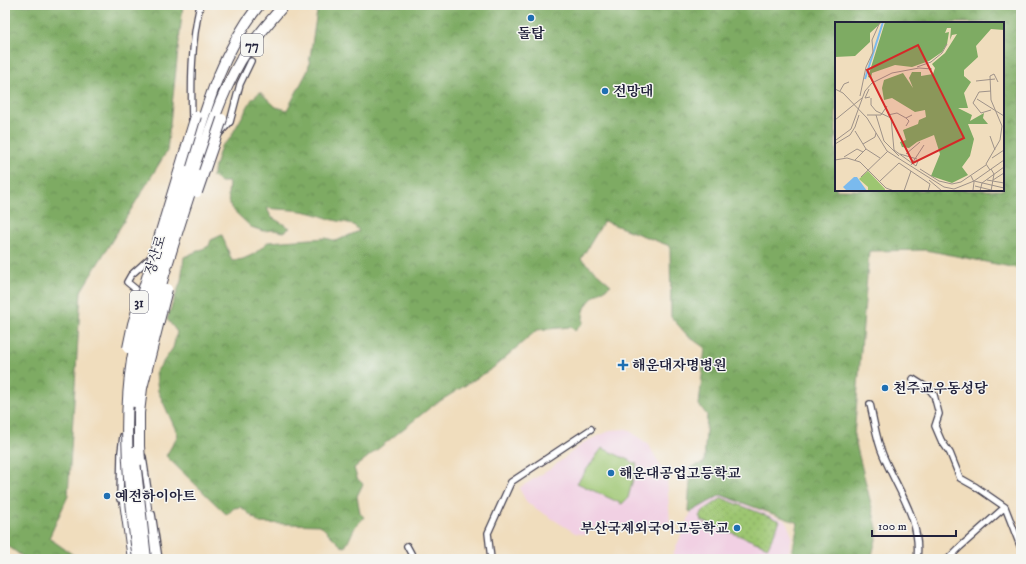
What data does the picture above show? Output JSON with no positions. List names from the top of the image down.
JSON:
{
  "streets": {
    "highway": ["77", "장산로", "31"]
  },
  "crossings": [
    ["장산로", "31"]
  ],
  "places": {
    "other": [
      "돌탑",
      "전망대",
      "천주교우동성당",
      "해운대공업고등학교",
      "예전하이아트",
      "부산국제외국어고등학교"
    ],
    "health": ["해운대자명병원"]
  },
  "scale_bar": "100 m"
}
